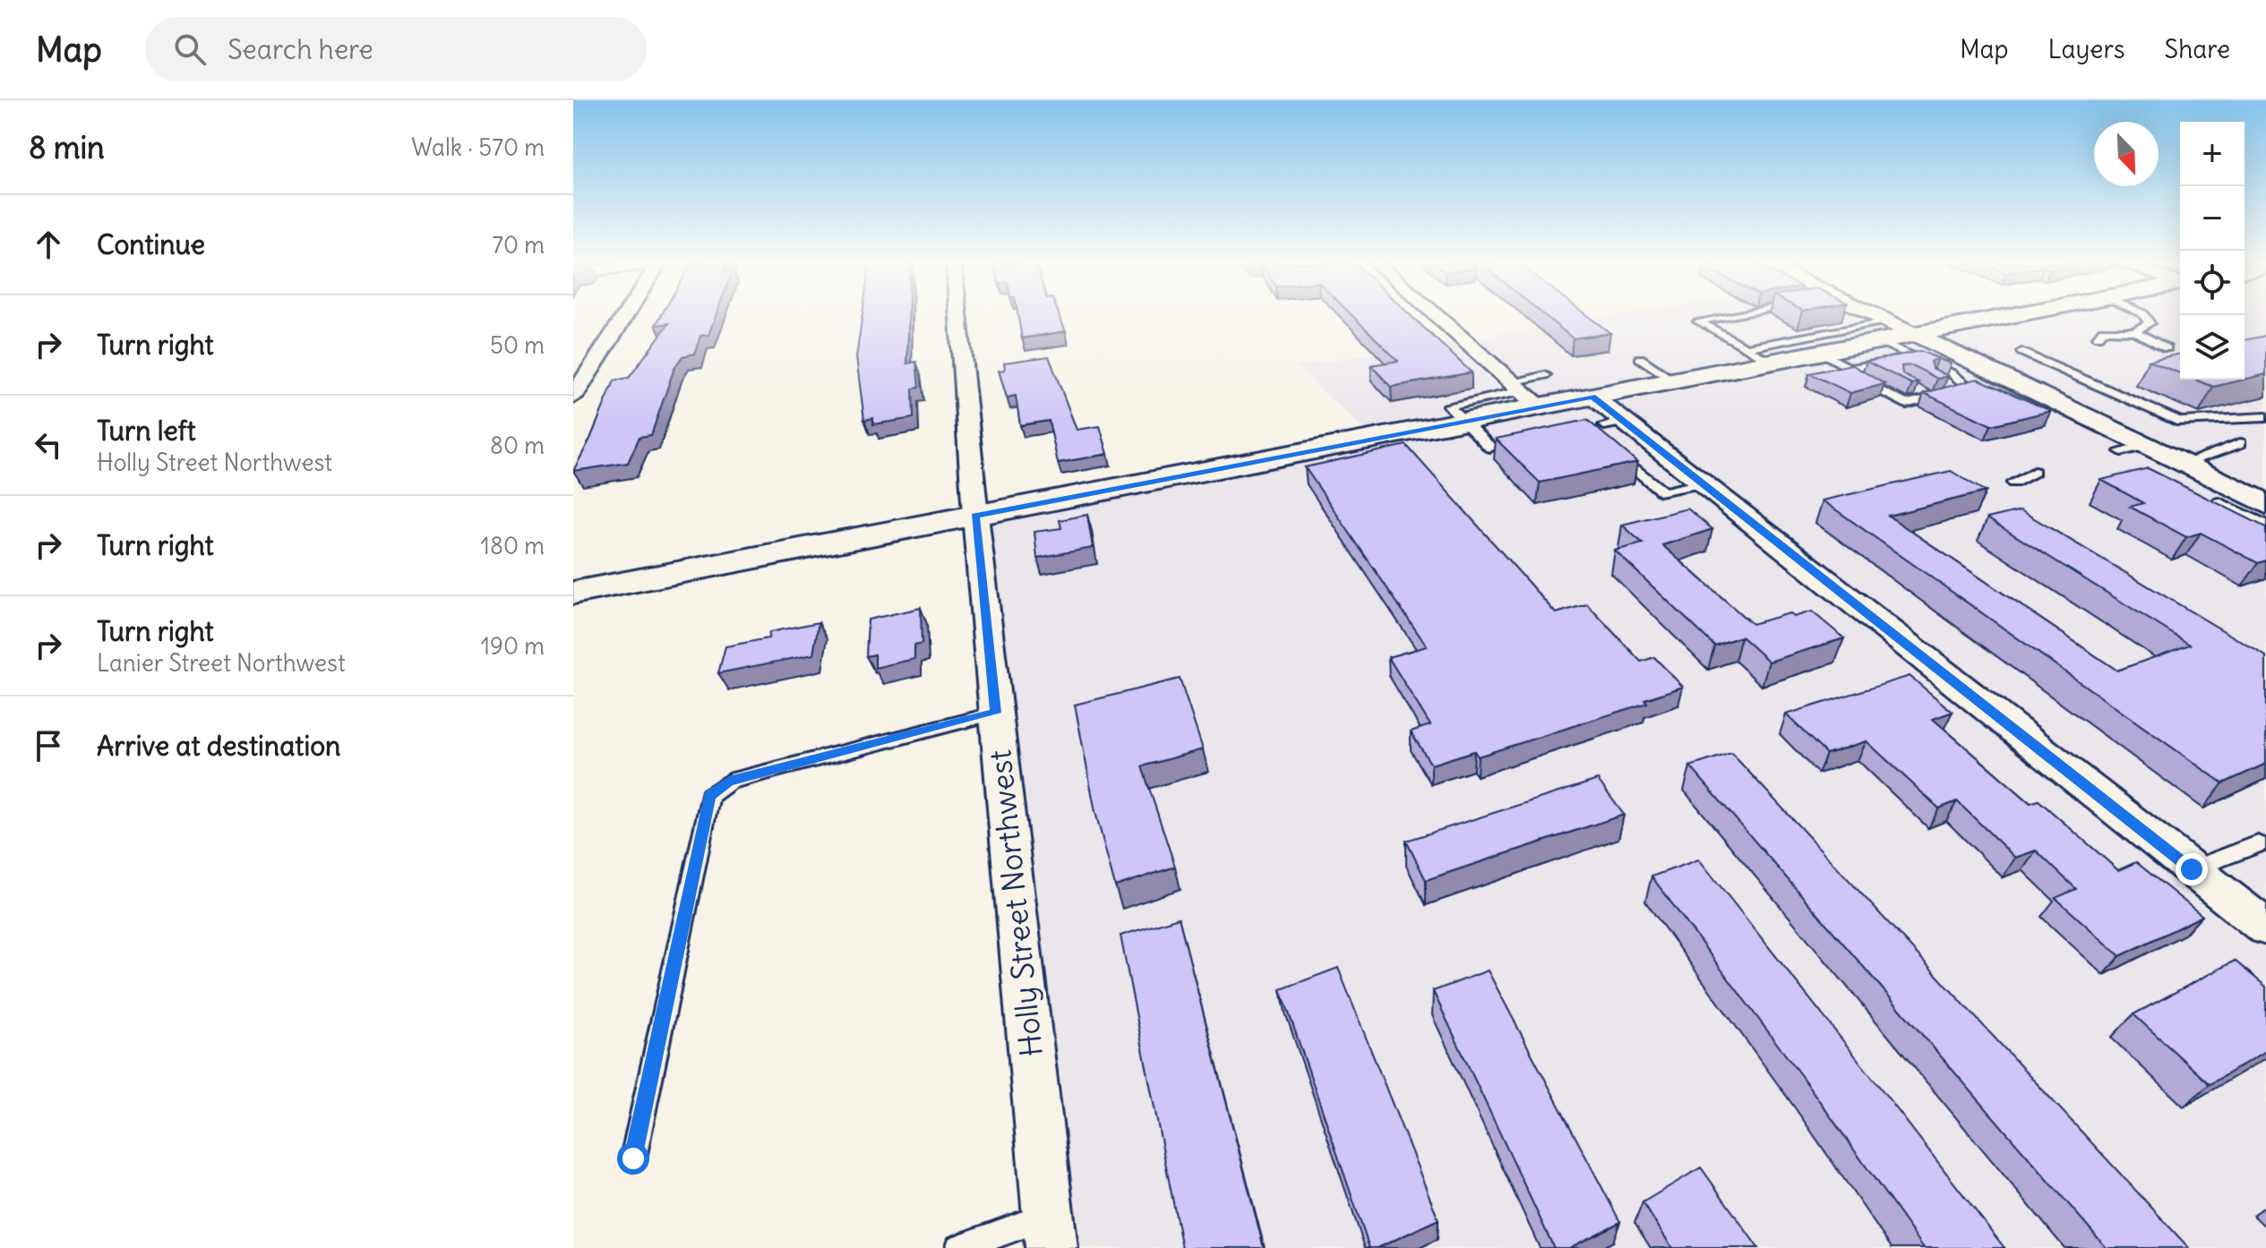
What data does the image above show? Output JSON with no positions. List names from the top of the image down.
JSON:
{
  "streets": {
    "street": ["Holly Street Northwest"]
  },
  "north": "bottom right",
  "page": {
    "header": "Map",
    "search": "Search here",
    "nav": ["Map", "Layers", "Share"],
    "heading": ["8 min", "Walk · 570 m"],
    "map_buttons": ["+", "−"],
    "list": [
      ["Continue", "70 m"],
      ["Turn right", "50 m"],
      ["Turn left", "Holly Street Northwest", "80 m"],
      ["Turn right", "180 m"],
      ["Turn right", "Lanier Street Northwest", "190 m"],
      "Arrive at destination"
    ]
  }
}
